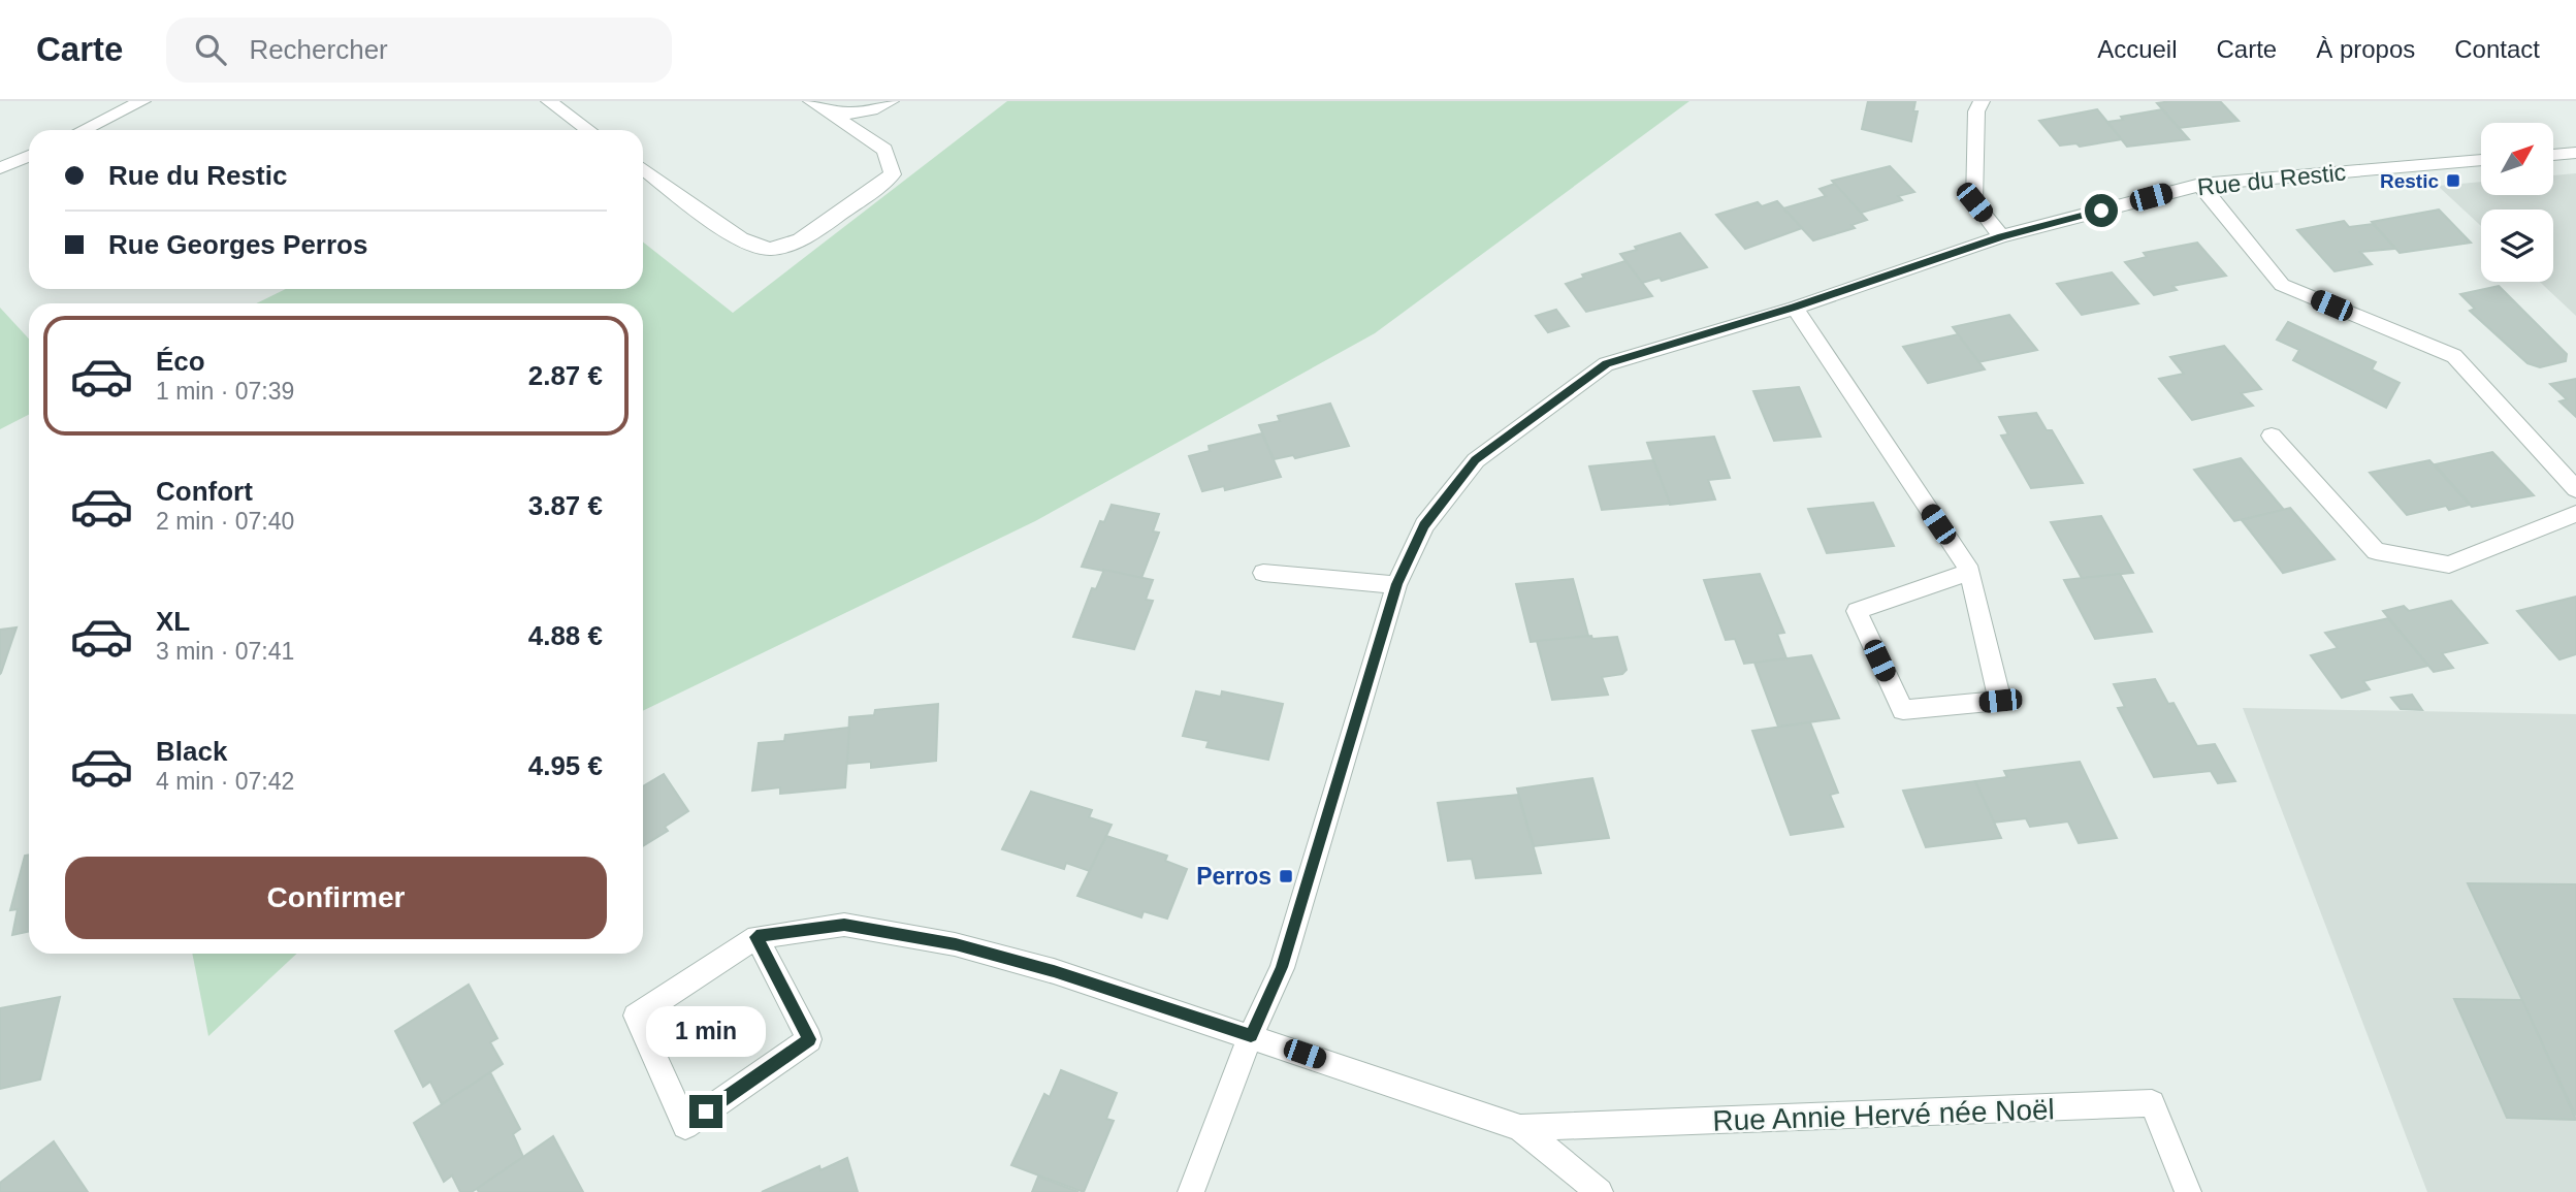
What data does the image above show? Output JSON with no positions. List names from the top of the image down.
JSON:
{
  "streets": {
    "street": ["Rue du Restic", "Rue Annie Hervé née Noël"]
  },
  "crossings": [
    ["Rue du Restic", "Rue Annie Hervé née Noël"]
  ],
  "places": {
    "transit": ["Restic", "Perros"]
  },
  "north": "top right",
  "page": {
    "header": "Carte",
    "search": "Rechercher",
    "nav": [
      "Accueil",
      "Carte",
      "À propos",
      "Contact"
    ],
    "banner": ["Rue du Restic", "Rue Georges Perros"],
    "list": [
      {
        "name": "Éco",
        "note": "1 min · 07:39",
        "value": "2.87 €"
      },
      {
        "name": "Confort",
        "note": "2 min · 07:40",
        "value": "3.87 €"
      },
      {
        "name": "XL",
        "note": "3 min · 07:41",
        "value": "4.88 €"
      },
      {
        "name": "Black",
        "note": "4 min · 07:42",
        "value": "4.95 €"
      }
    ],
    "buttons": "Confirmer",
    "bubble": "1 min"
  }
}
